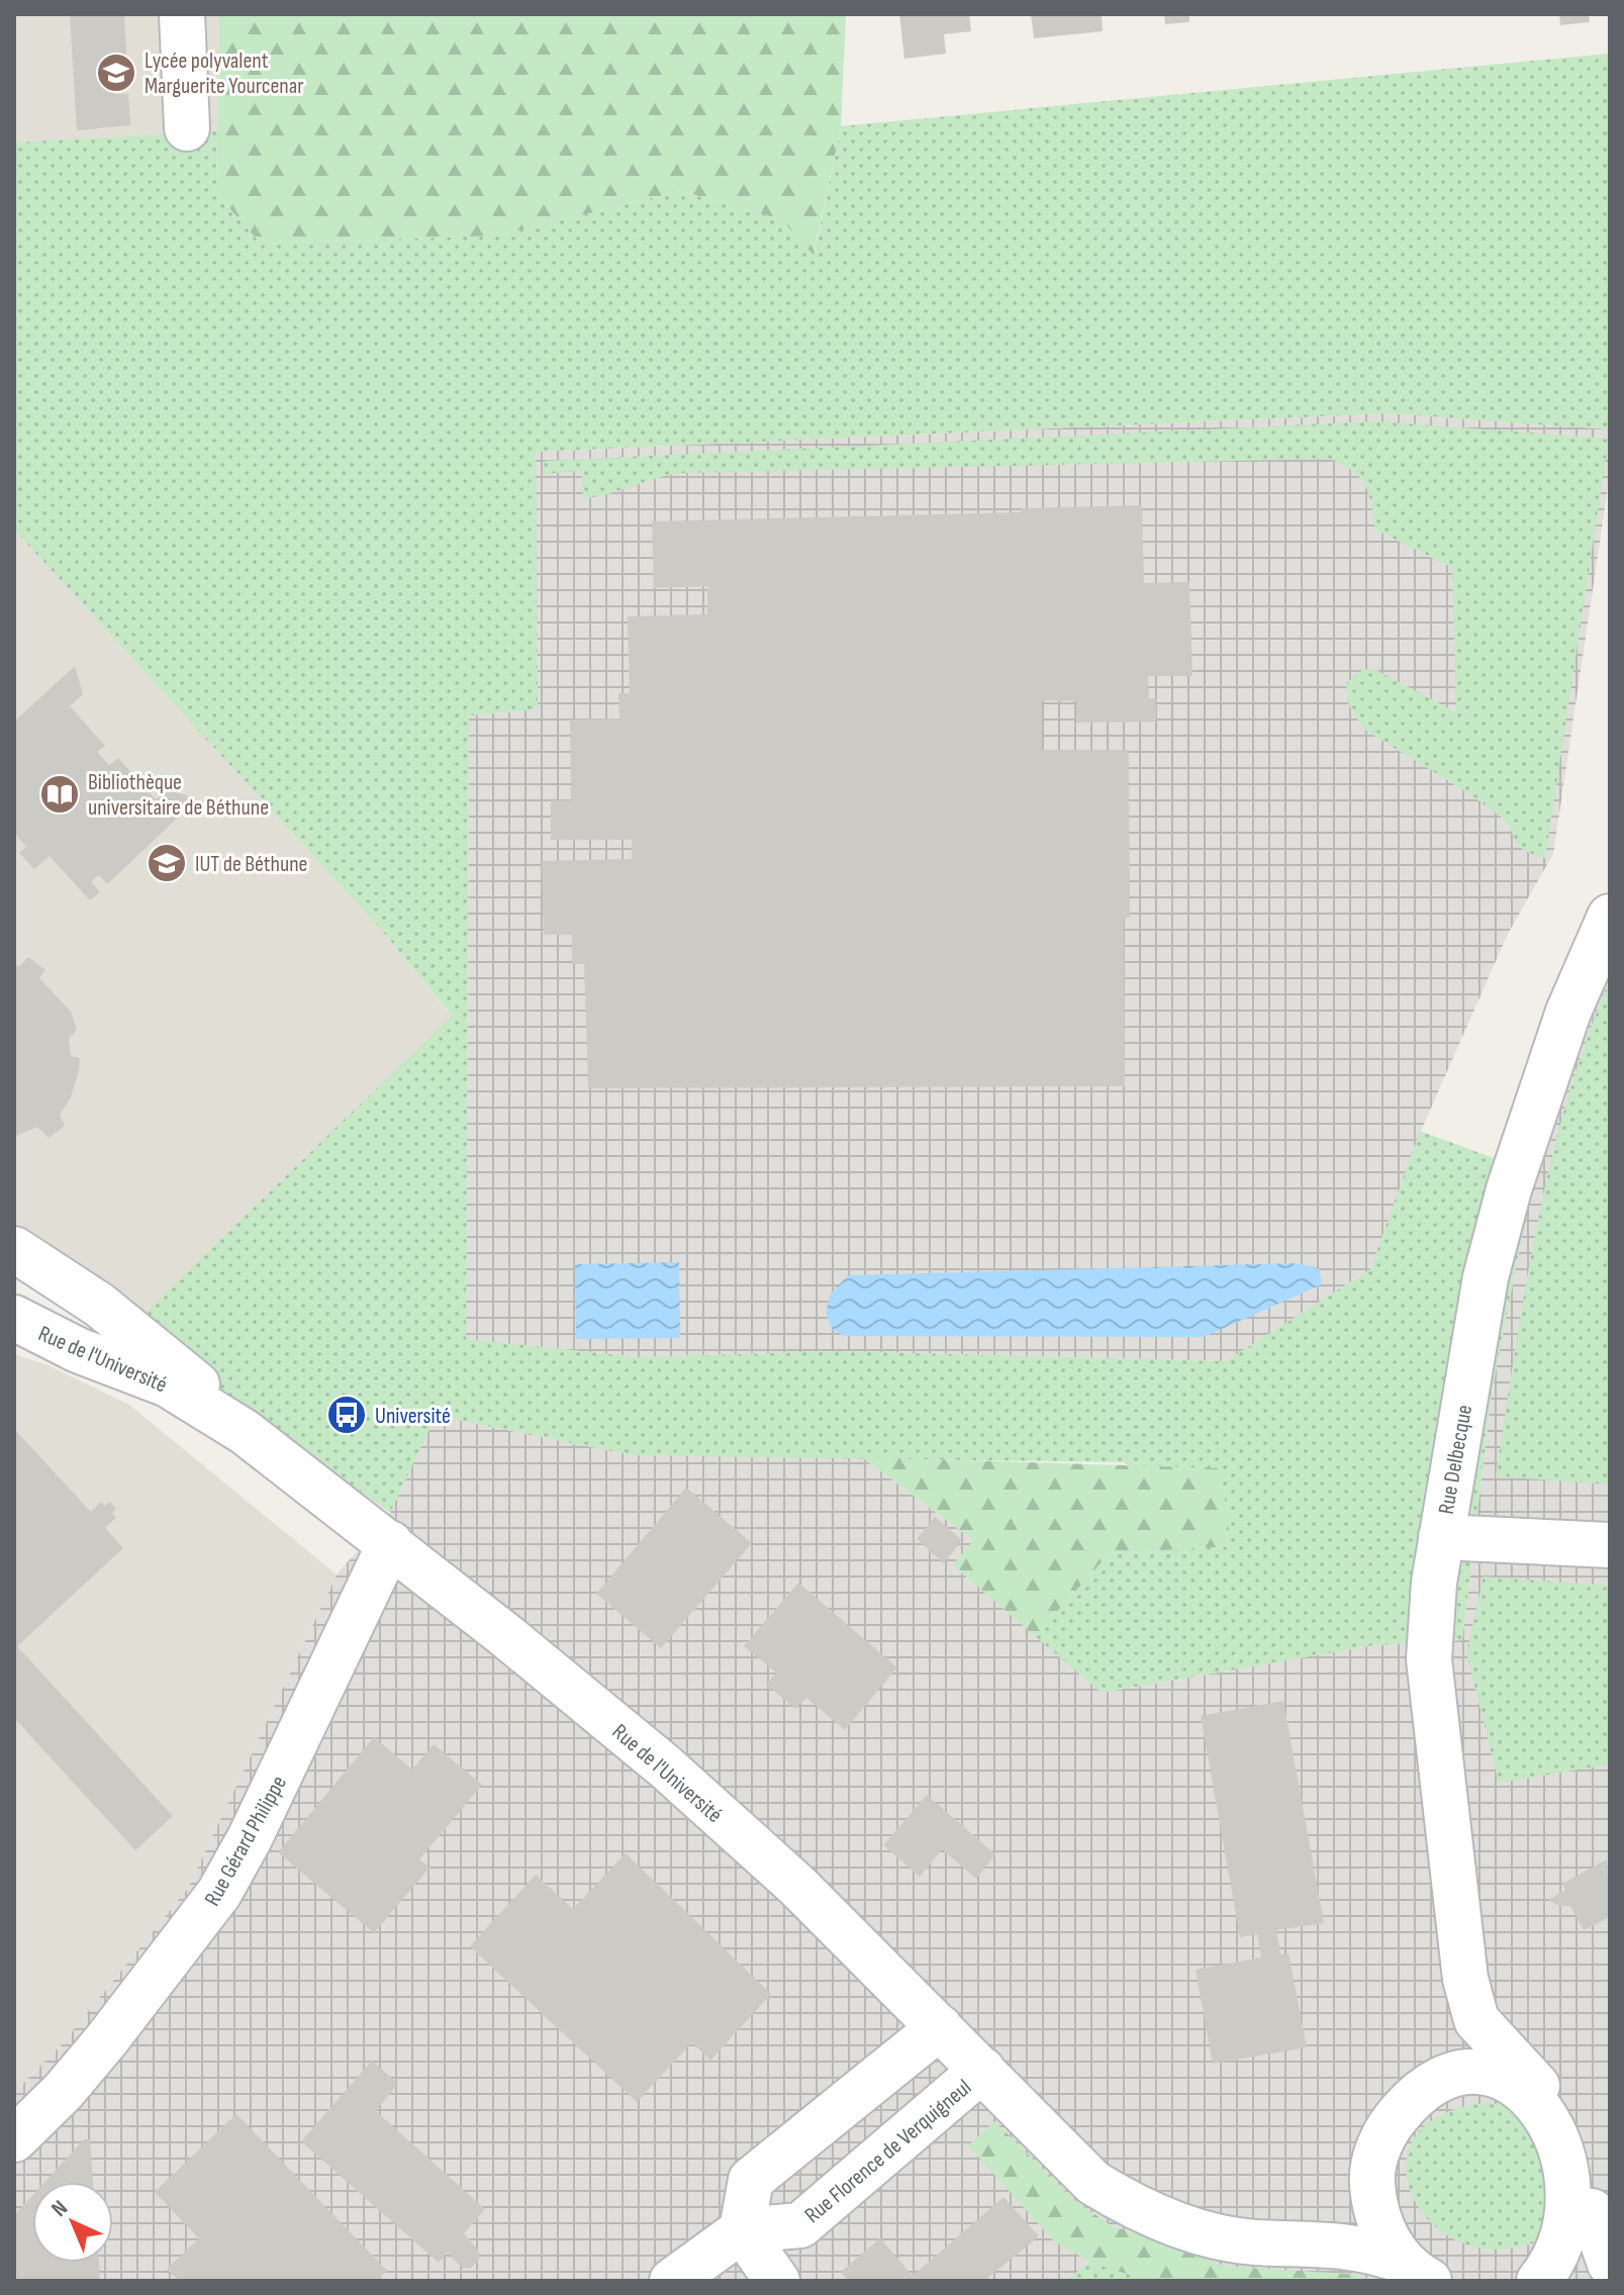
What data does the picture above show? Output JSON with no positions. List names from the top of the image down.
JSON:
{
  "streets": {
    "street": [
      "Rue de l'Université",
      "Rue Delbecque",
      "Rue Gérard Philippe",
      "Rue Florence de Verquigneul"
    ]
  },
  "crossings": [
    ["Rue de l'Université", "Rue Gérard Philippe"],
    ["Rue de l'Université", "Rue Florence de Verquigneul"]
  ],
  "places": {
    "school or university": ["Lycée polyvalent Marguerite Yourcenar", "IUT de Béthune"],
    "library": ["Bibliothèque universitaire de Béthune"],
    "bus stop": ["Université"]
  },
  "north": "top left"
}
